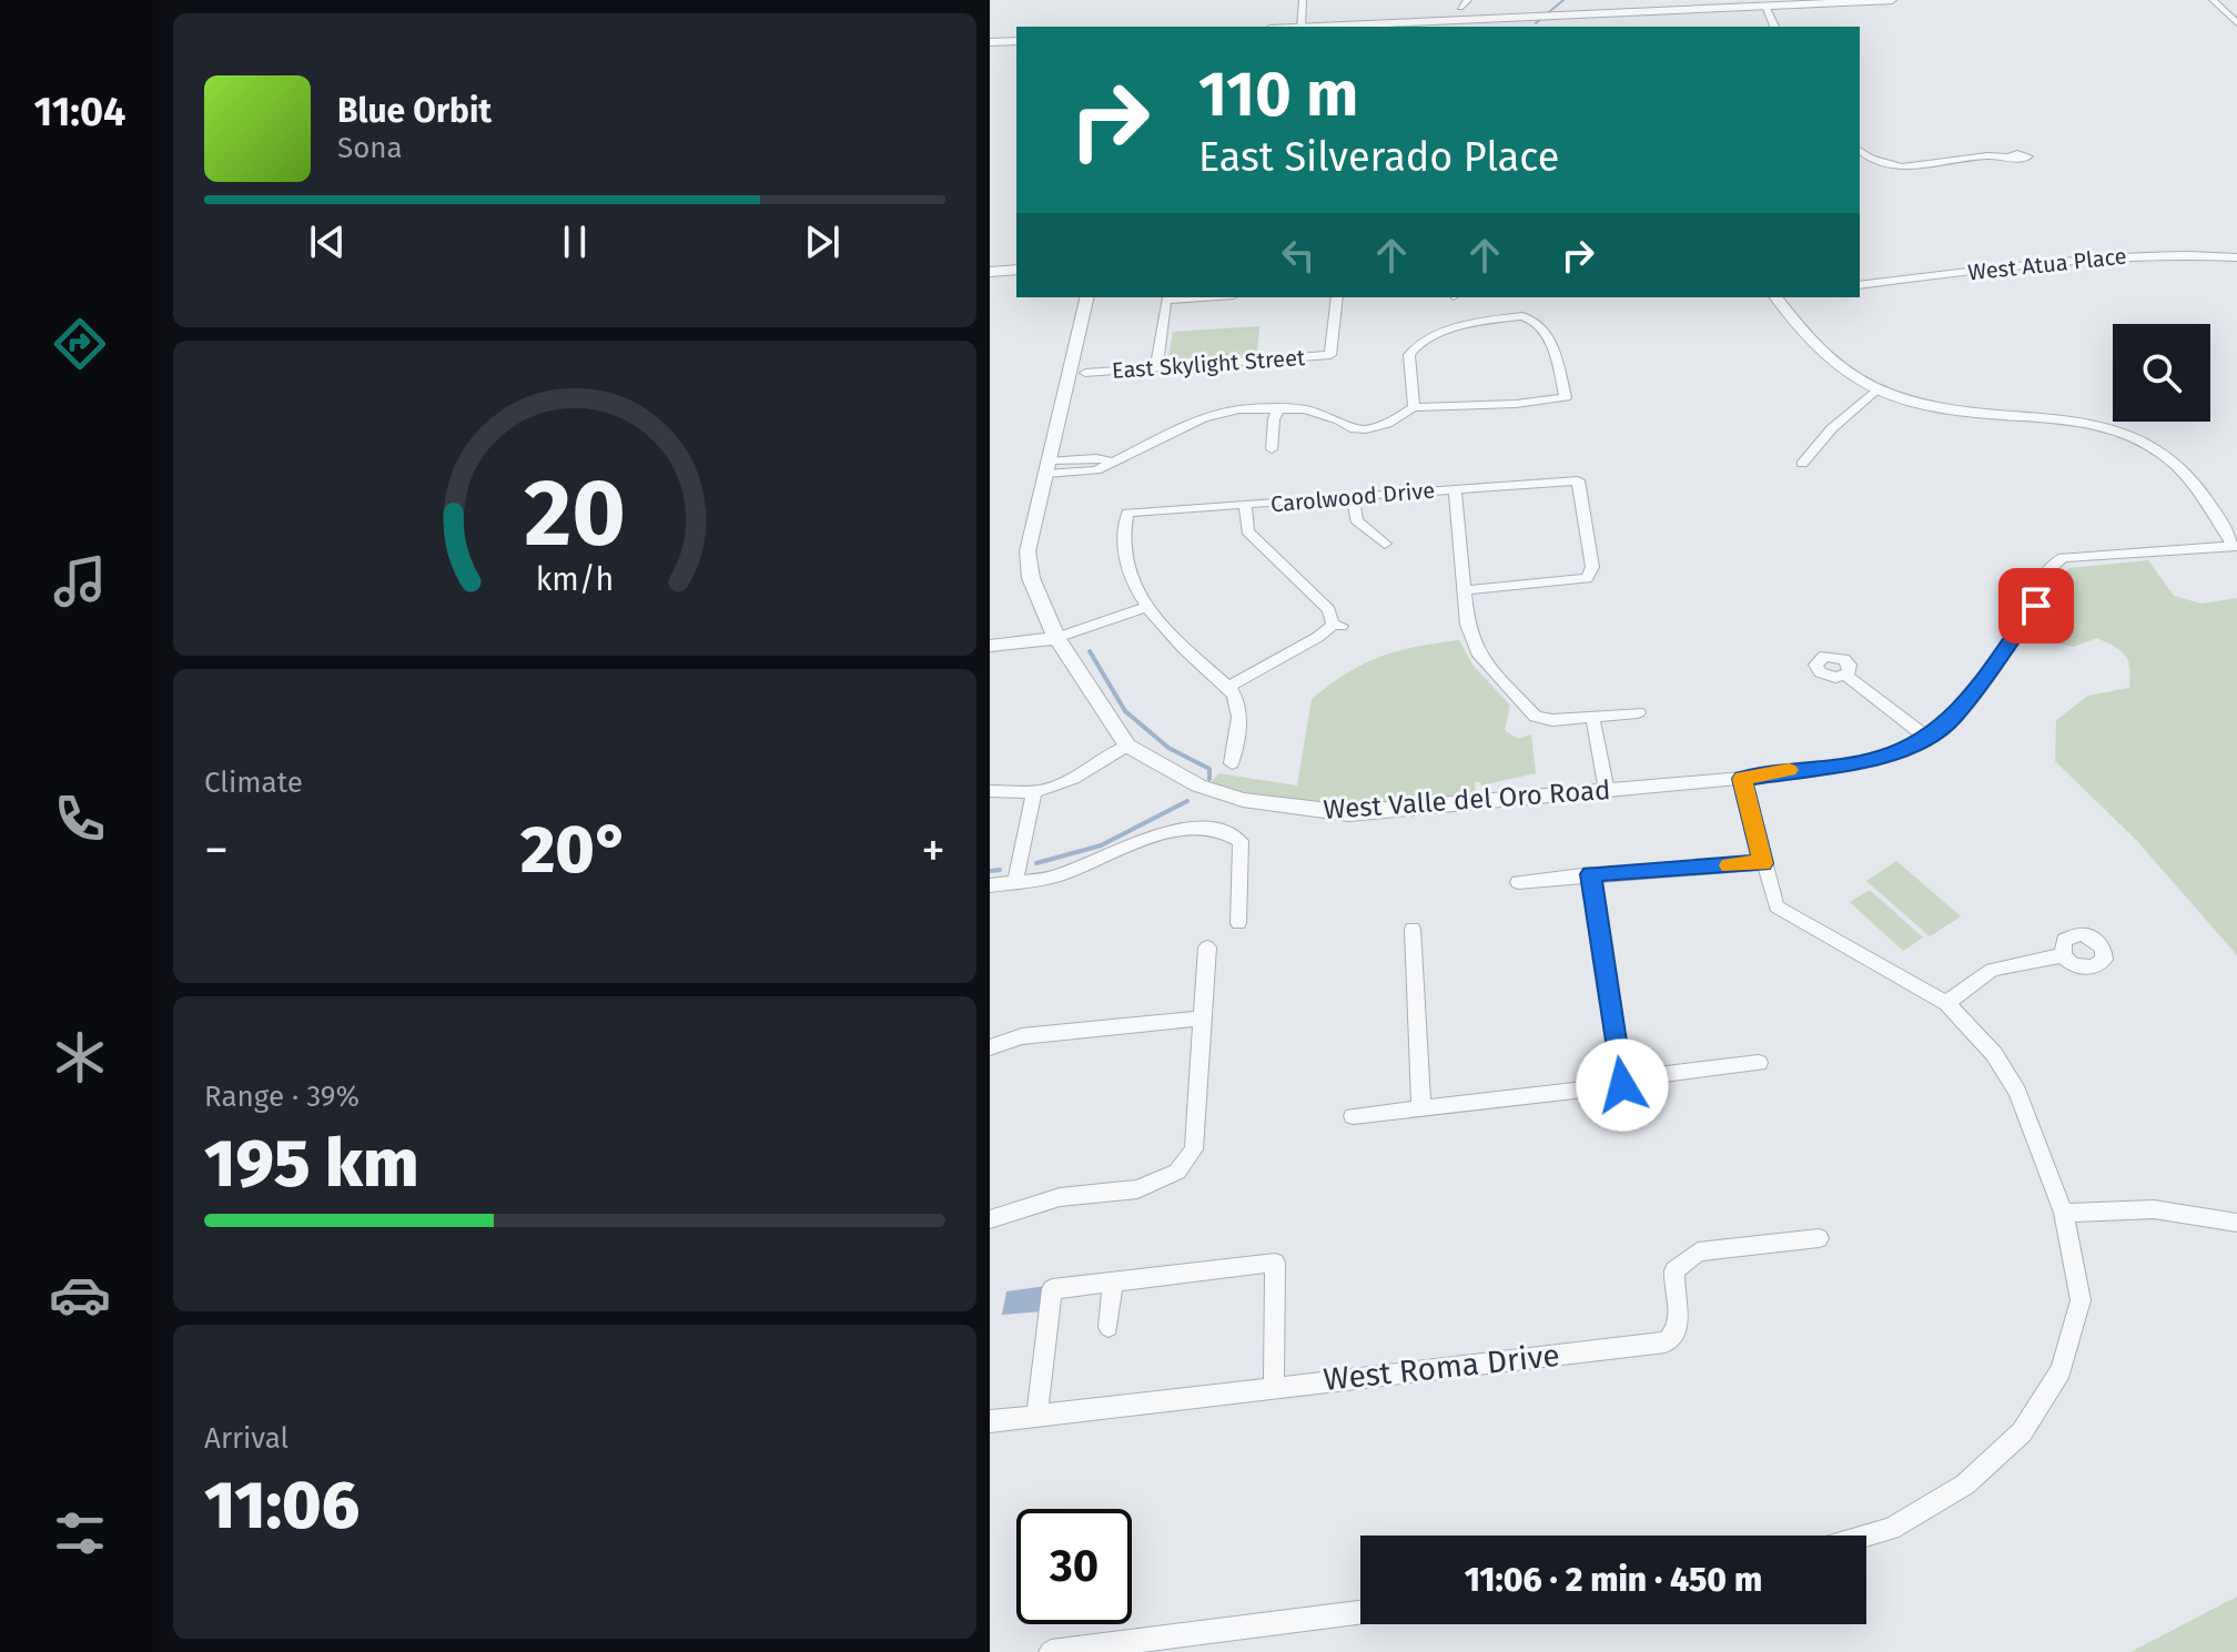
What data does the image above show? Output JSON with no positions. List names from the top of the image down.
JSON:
{
  "streets": {
    "street": [
      "West Atua Place",
      "East Skylight Street",
      "Carolwood Drive",
      "West Valle del Oro Road",
      "West Roma Drive"
    ]
  },
  "page": {
    "tabs": "11:04",
    "turn": ["110 m", "East Silverado Place"],
    "song": ["Blue Orbit", "Sona"],
    "tile": [
      "Climate",
      ["Range · 39%", "195 km"],
      ["Arrival", "11:06"]
    ],
    "heat": ["−", "20°", "+"],
    "limit": "30",
    "trip": "11:06 · 2 min · 450 m",
    "gauge": ["20", "km/h"]
  }
}
